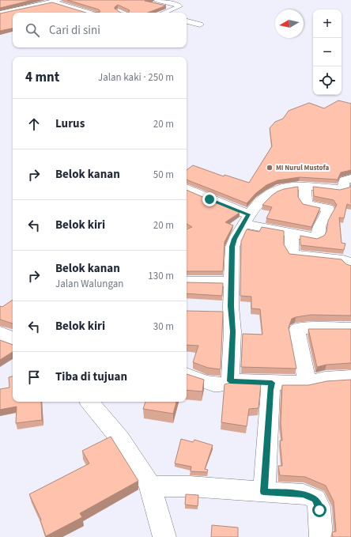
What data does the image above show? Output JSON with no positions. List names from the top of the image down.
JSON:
{
  "places": ["MI Nurul Mustofa"],
  "north": "left",
  "page": {
    "map_buttons": ["+", "−"],
    "search": "Cari di sini",
    "heading": ["4 mnt", "Jalan kaki · 250 m"],
    "list": [
      ["Lurus", "20 m"],
      ["Belok kanan", "50 m"],
      ["Belok kiri", "20 m"],
      ["Belok kanan", "Jalan Walungan", "130 m"],
      ["Belok kiri", "30 m"],
      "Tiba di tujuan"
    ]
  }
}
